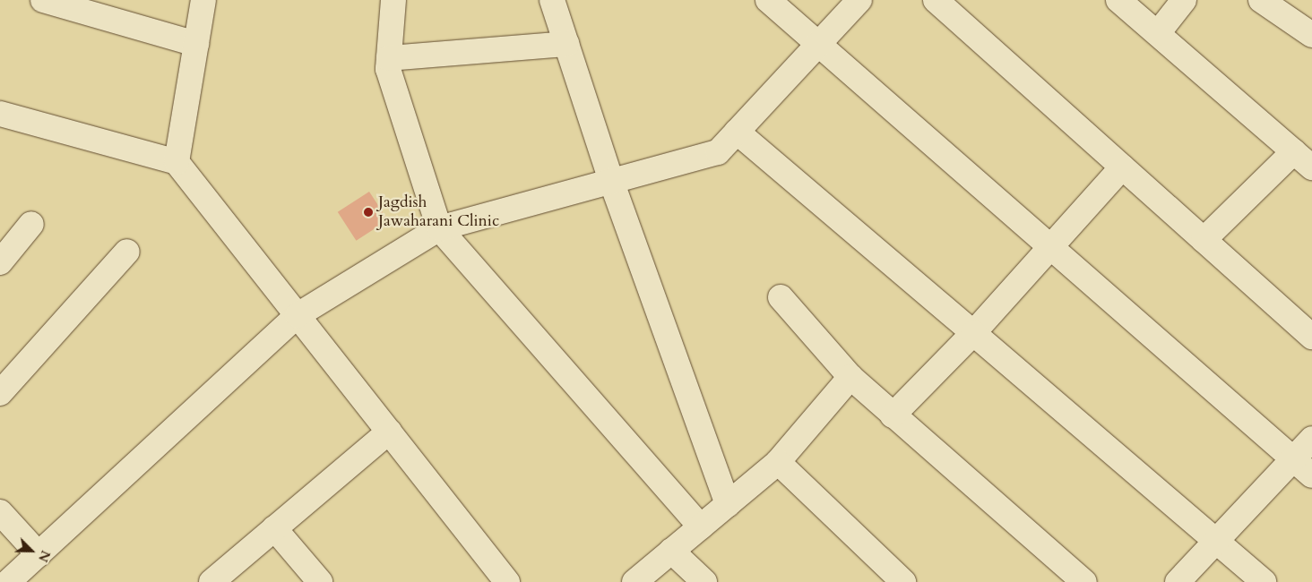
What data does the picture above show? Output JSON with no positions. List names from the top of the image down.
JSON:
{
  "places": ["Jagdish Jawaharani Clinic"],
  "north": "bottom right"
}
